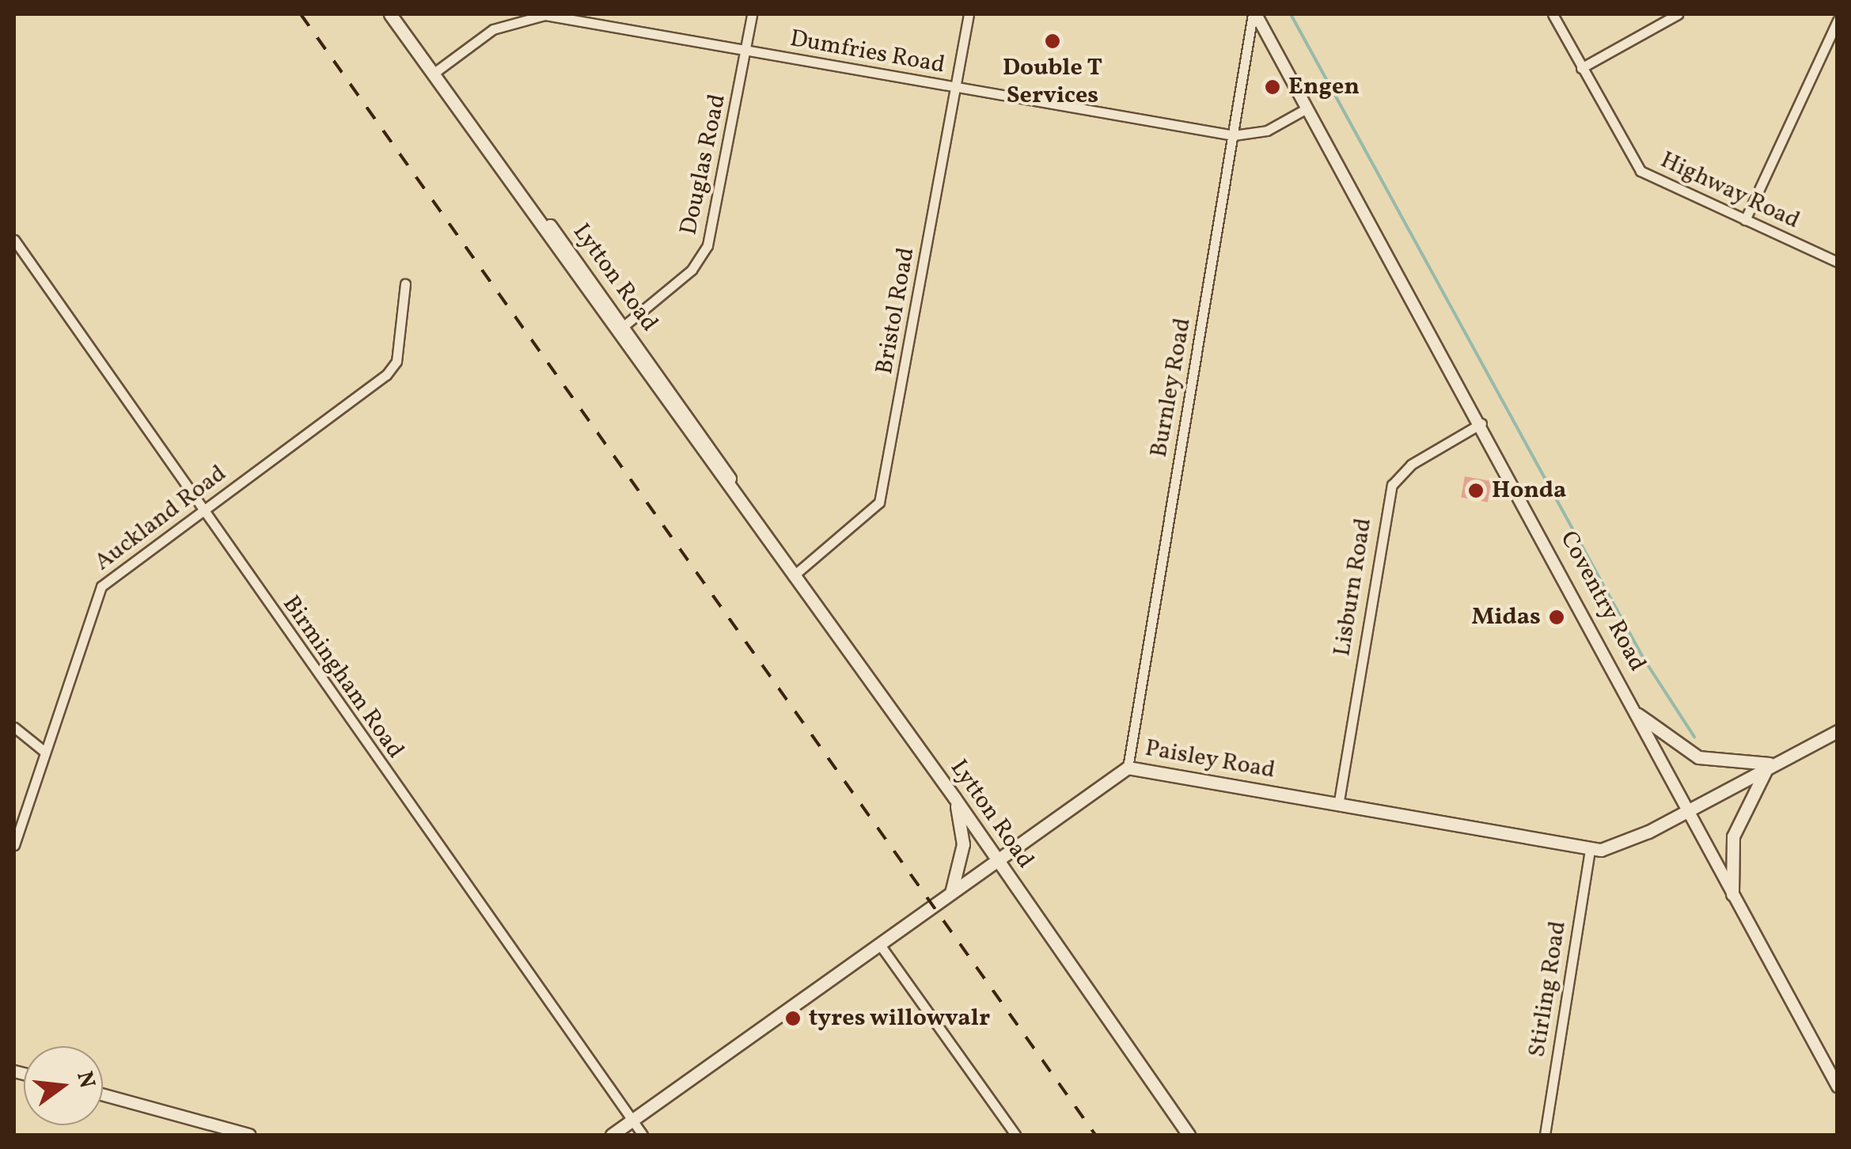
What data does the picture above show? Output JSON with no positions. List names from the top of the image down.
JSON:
{
  "streets": {
    "main road": ["Lytton Road", "Paisley Road"],
    "street": [
      "Dumfries Road",
      "Douglas Road",
      "Highway Road",
      "Bristol Road",
      "Burnley Road",
      "Auckland Road",
      "Lisburn Road",
      "Coventry Road",
      "Birmingham Road",
      "Stirling Road"
    ]
  },
  "crossings": [
    ["Dumfries Road", "Douglas Road"],
    ["Dumfries Road", "Lytton Road"],
    ["Dumfries Road", "Bristol Road"],
    ["Dumfries Road", "Burnley Road"],
    ["Dumfries Road", "Coventry Road"],
    ["Douglas Road", "Lytton Road"],
    ["Lytton Road", "Bristol Road"],
    ["Lytton Road", "Paisley Road"],
    ["Burnley Road", "Coventry Road"],
    ["Burnley Road", "Paisley Road"],
    ["Auckland Road", "Birmingham Road"],
    ["Lisburn Road", "Coventry Road"],
    ["Lisburn Road", "Paisley Road"],
    ["Coventry Road", "Paisley Road"],
    ["Birmingham Road", "Paisley Road"],
    ["Paisley Road", "Stirling Road"]
  ],
  "places": [
    "Double T Services",
    "Engen",
    "Honda",
    "Midas",
    "tyres willowvalr"
  ],
  "north": "right"
}
